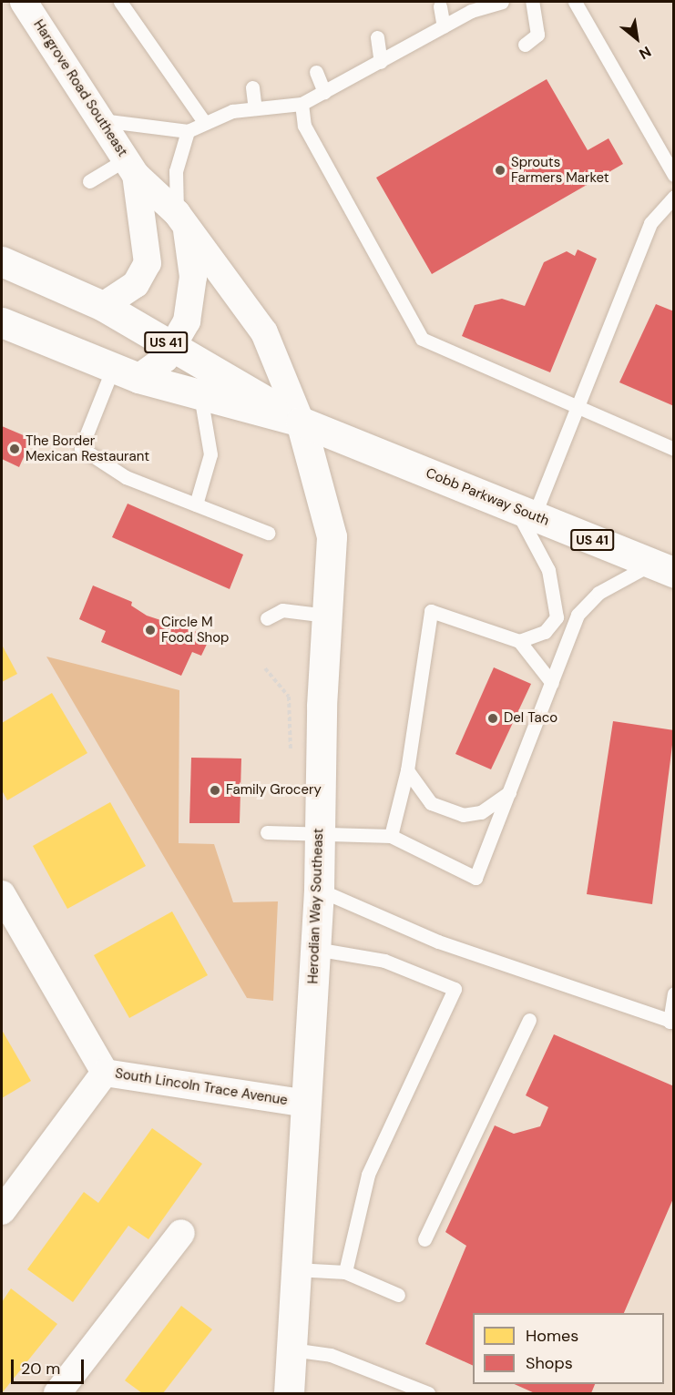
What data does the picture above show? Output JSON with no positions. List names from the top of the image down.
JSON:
{
  "streets": {
    "main road": ["US 41", "Cobb Parkway South", "Herodian Way Southeast"],
    "street": ["Hargrove Road Southeast", "South Lincoln Trace Avenue"]
  },
  "crossings": [
    ["Hargrove Road Southeast", "Cobb Parkway South"],
    ["Hargrove Road Southeast", "Herodian Way Southeast"],
    ["Cobb Parkway South", "Herodian Way Southeast"],
    ["Herodian Way Southeast", "South Lincoln Trace Avenue"]
  ],
  "places": [
    "Sprouts Farmers Market",
    "The Border Mexican Restaurant",
    "Circle M Food Shop",
    "Del Taco",
    "Family Grocery"
  ],
  "legend": ["Homes", "Shops"],
  "scale_bar": "20 m",
  "north": "bottom right"
}
